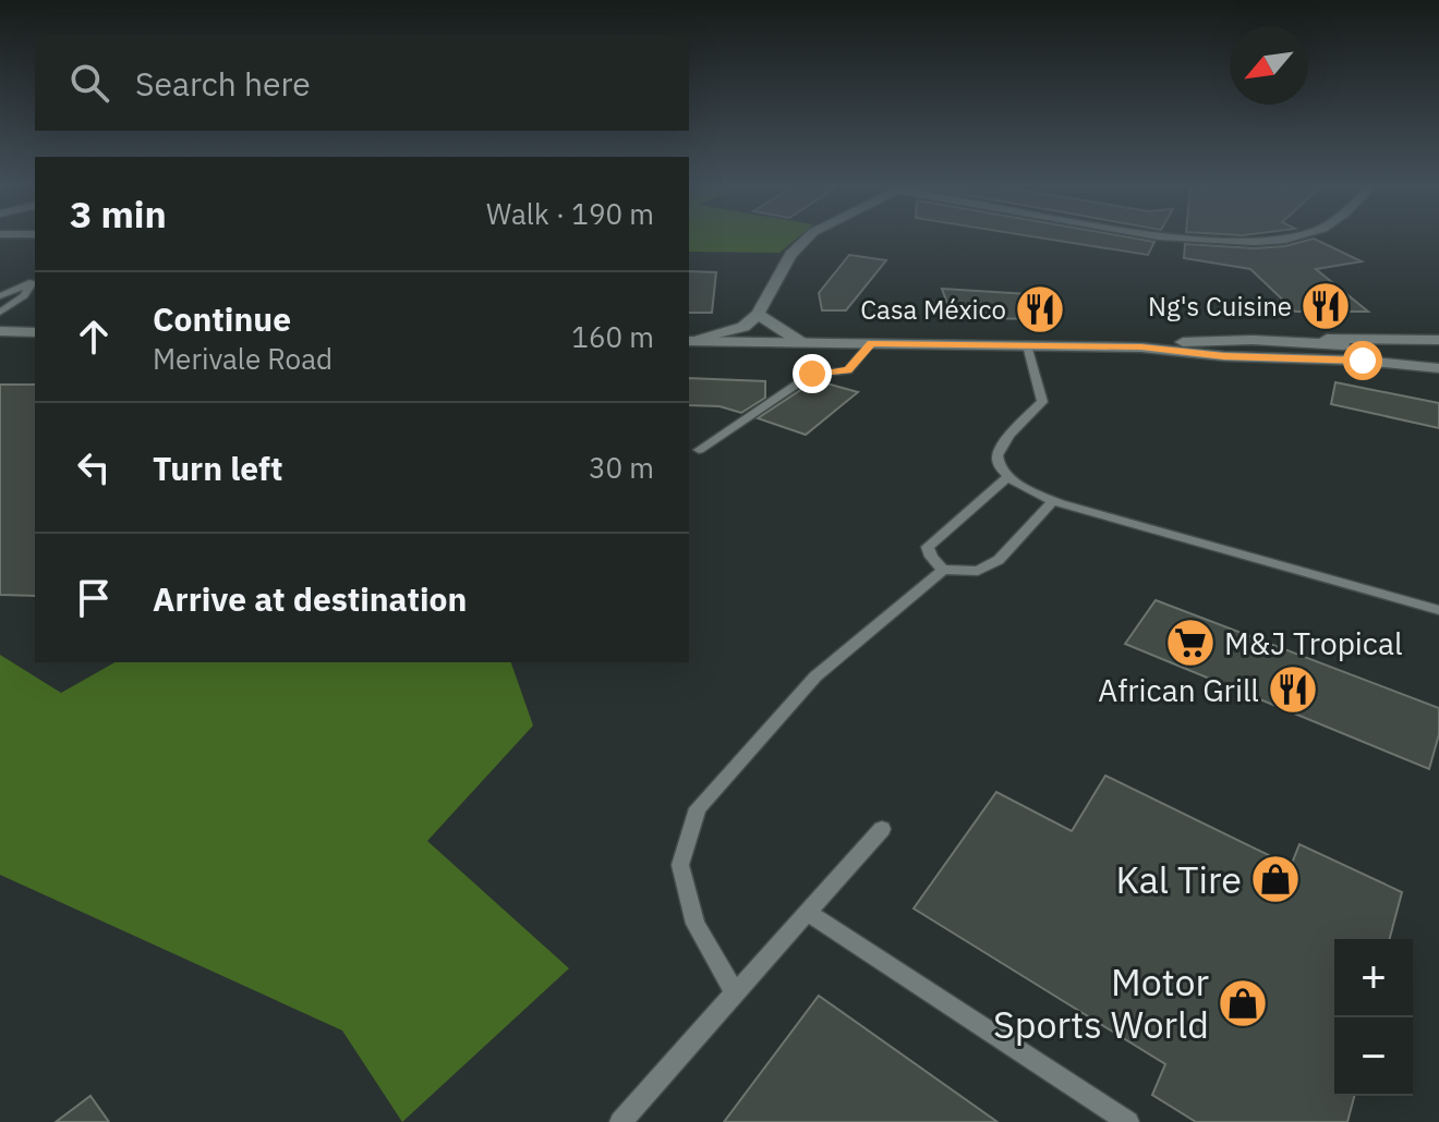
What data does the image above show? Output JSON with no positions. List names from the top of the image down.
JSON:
{
  "places": {
    "restaurant": ["Ng's Cuisine", "Casa México", "African Grill"],
    "supermarket": ["M&J Tropical"],
    "shop": ["Kal Tire", "Motor Sports World"]
  },
  "north": "bottom left",
  "page": {
    "search": "Search here",
    "heading": ["3 min", "Walk · 190 m"],
    "list": [
      ["Continue", "Merivale Road", "160 m"],
      ["Turn left", "30 m"],
      "Arrive at destination"
    ],
    "map_buttons": ["+", "−"]
  }
}
